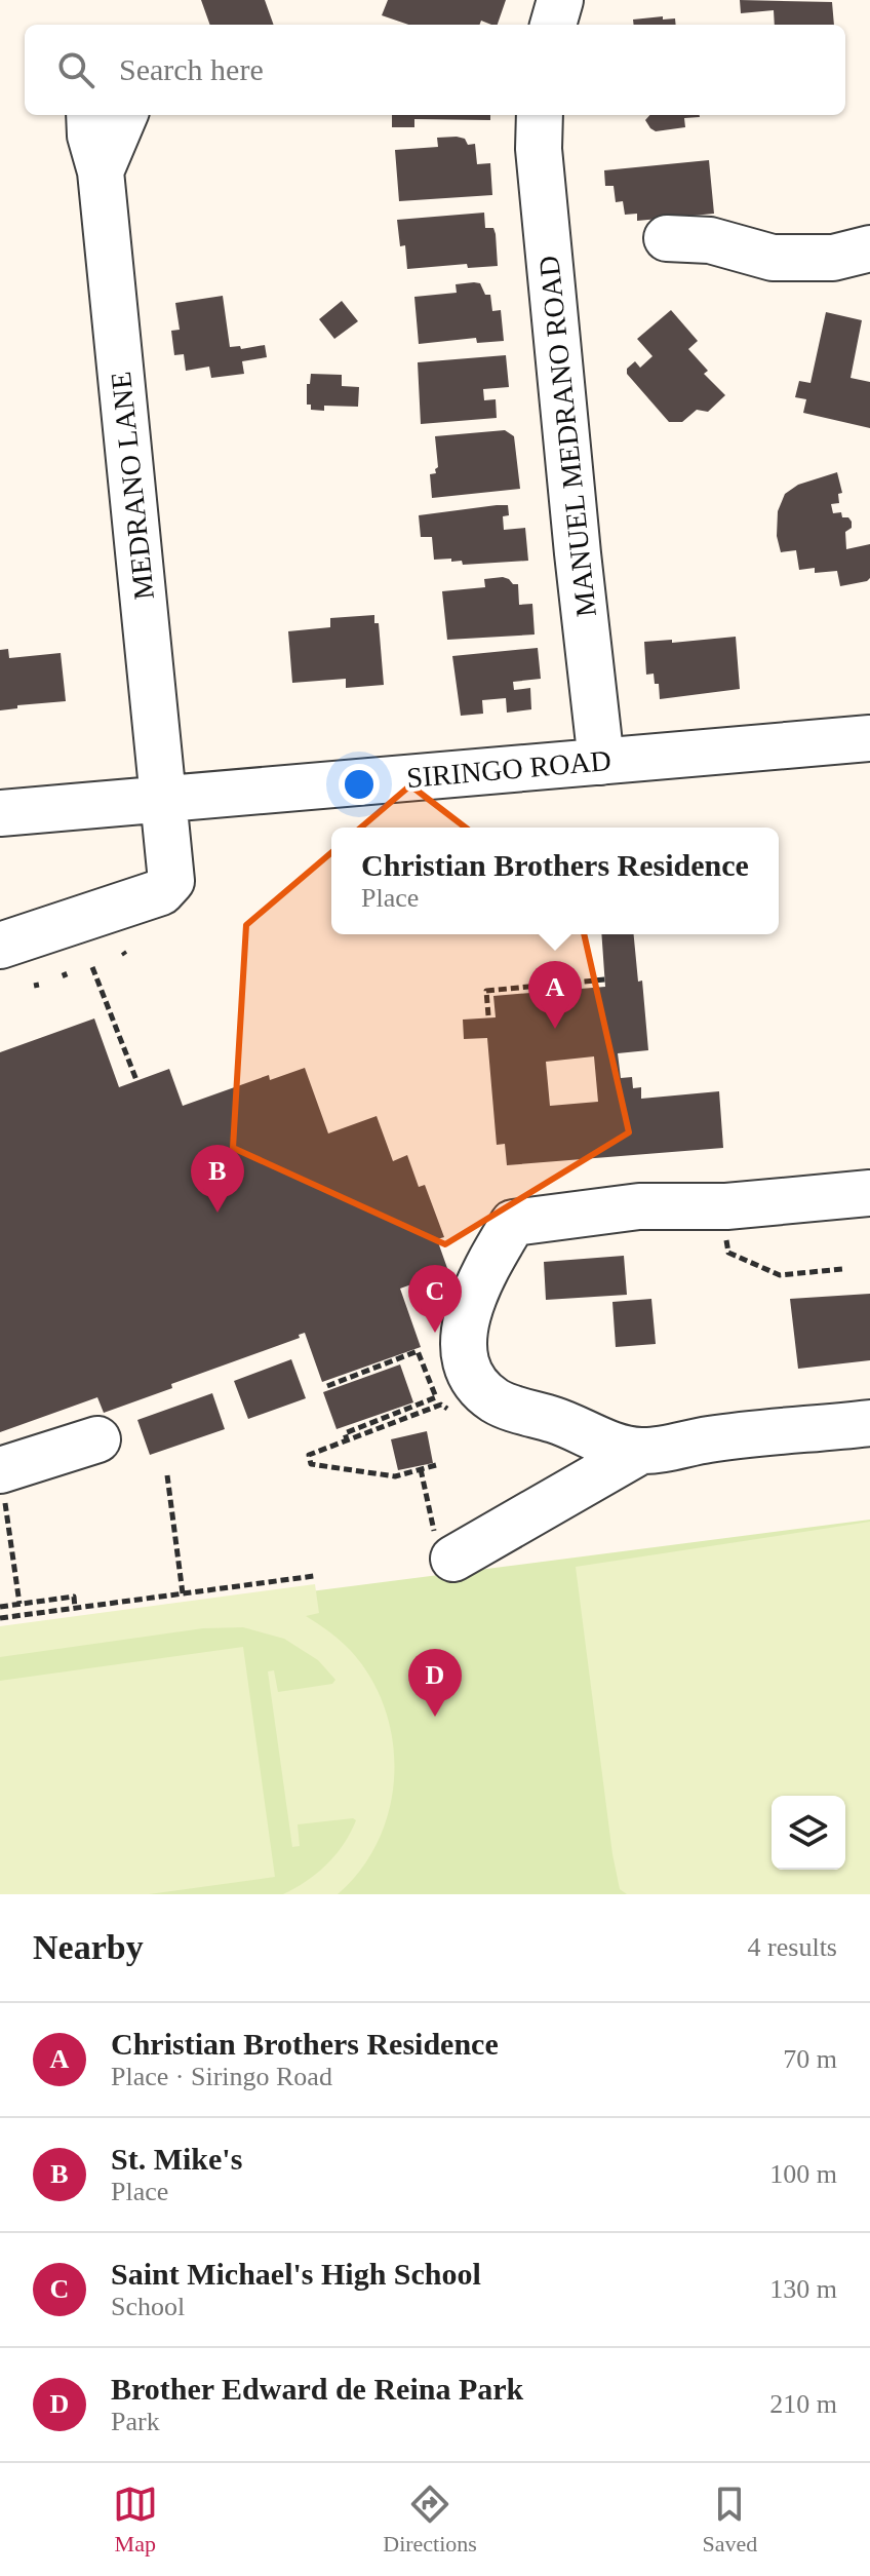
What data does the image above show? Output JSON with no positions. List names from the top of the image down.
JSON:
{
  "streets": {
    "street": ["MANUEL MEDRANO ROAD", "MEDRANO LANE", "SIRINGO ROAD"]
  },
  "crossings": [
    ["MANUEL MEDRANO ROAD", "SIRINGO ROAD"],
    ["MEDRANO LANE", "SIRINGO ROAD"]
  ],
  "page": {
    "search": "Search here",
    "popup": ["Christian Brothers Residence", "Place"],
    "pins": [
      "A",
      "B",
      "C",
      "D"
    ],
    "heading": ["Nearby", "4 results"],
    "list": [
      {
        "mark": "A",
        "name": "Christian Brothers Residence",
        "note": "Place · Siringo Road",
        "value": "70 m"
      },
      {
        "mark": "B",
        "name": "St. Mike's",
        "note": "Place",
        "value": "100 m"
      },
      {
        "mark": "C",
        "name": "Saint Michael's High School",
        "note": "School",
        "value": "130 m"
      },
      {
        "mark": "D",
        "name": "Brother Edward de Reina Park",
        "note": "Park",
        "value": "210 m"
      }
    ],
    "nav": ["Map", "Directions", "Saved"]
  }
}
